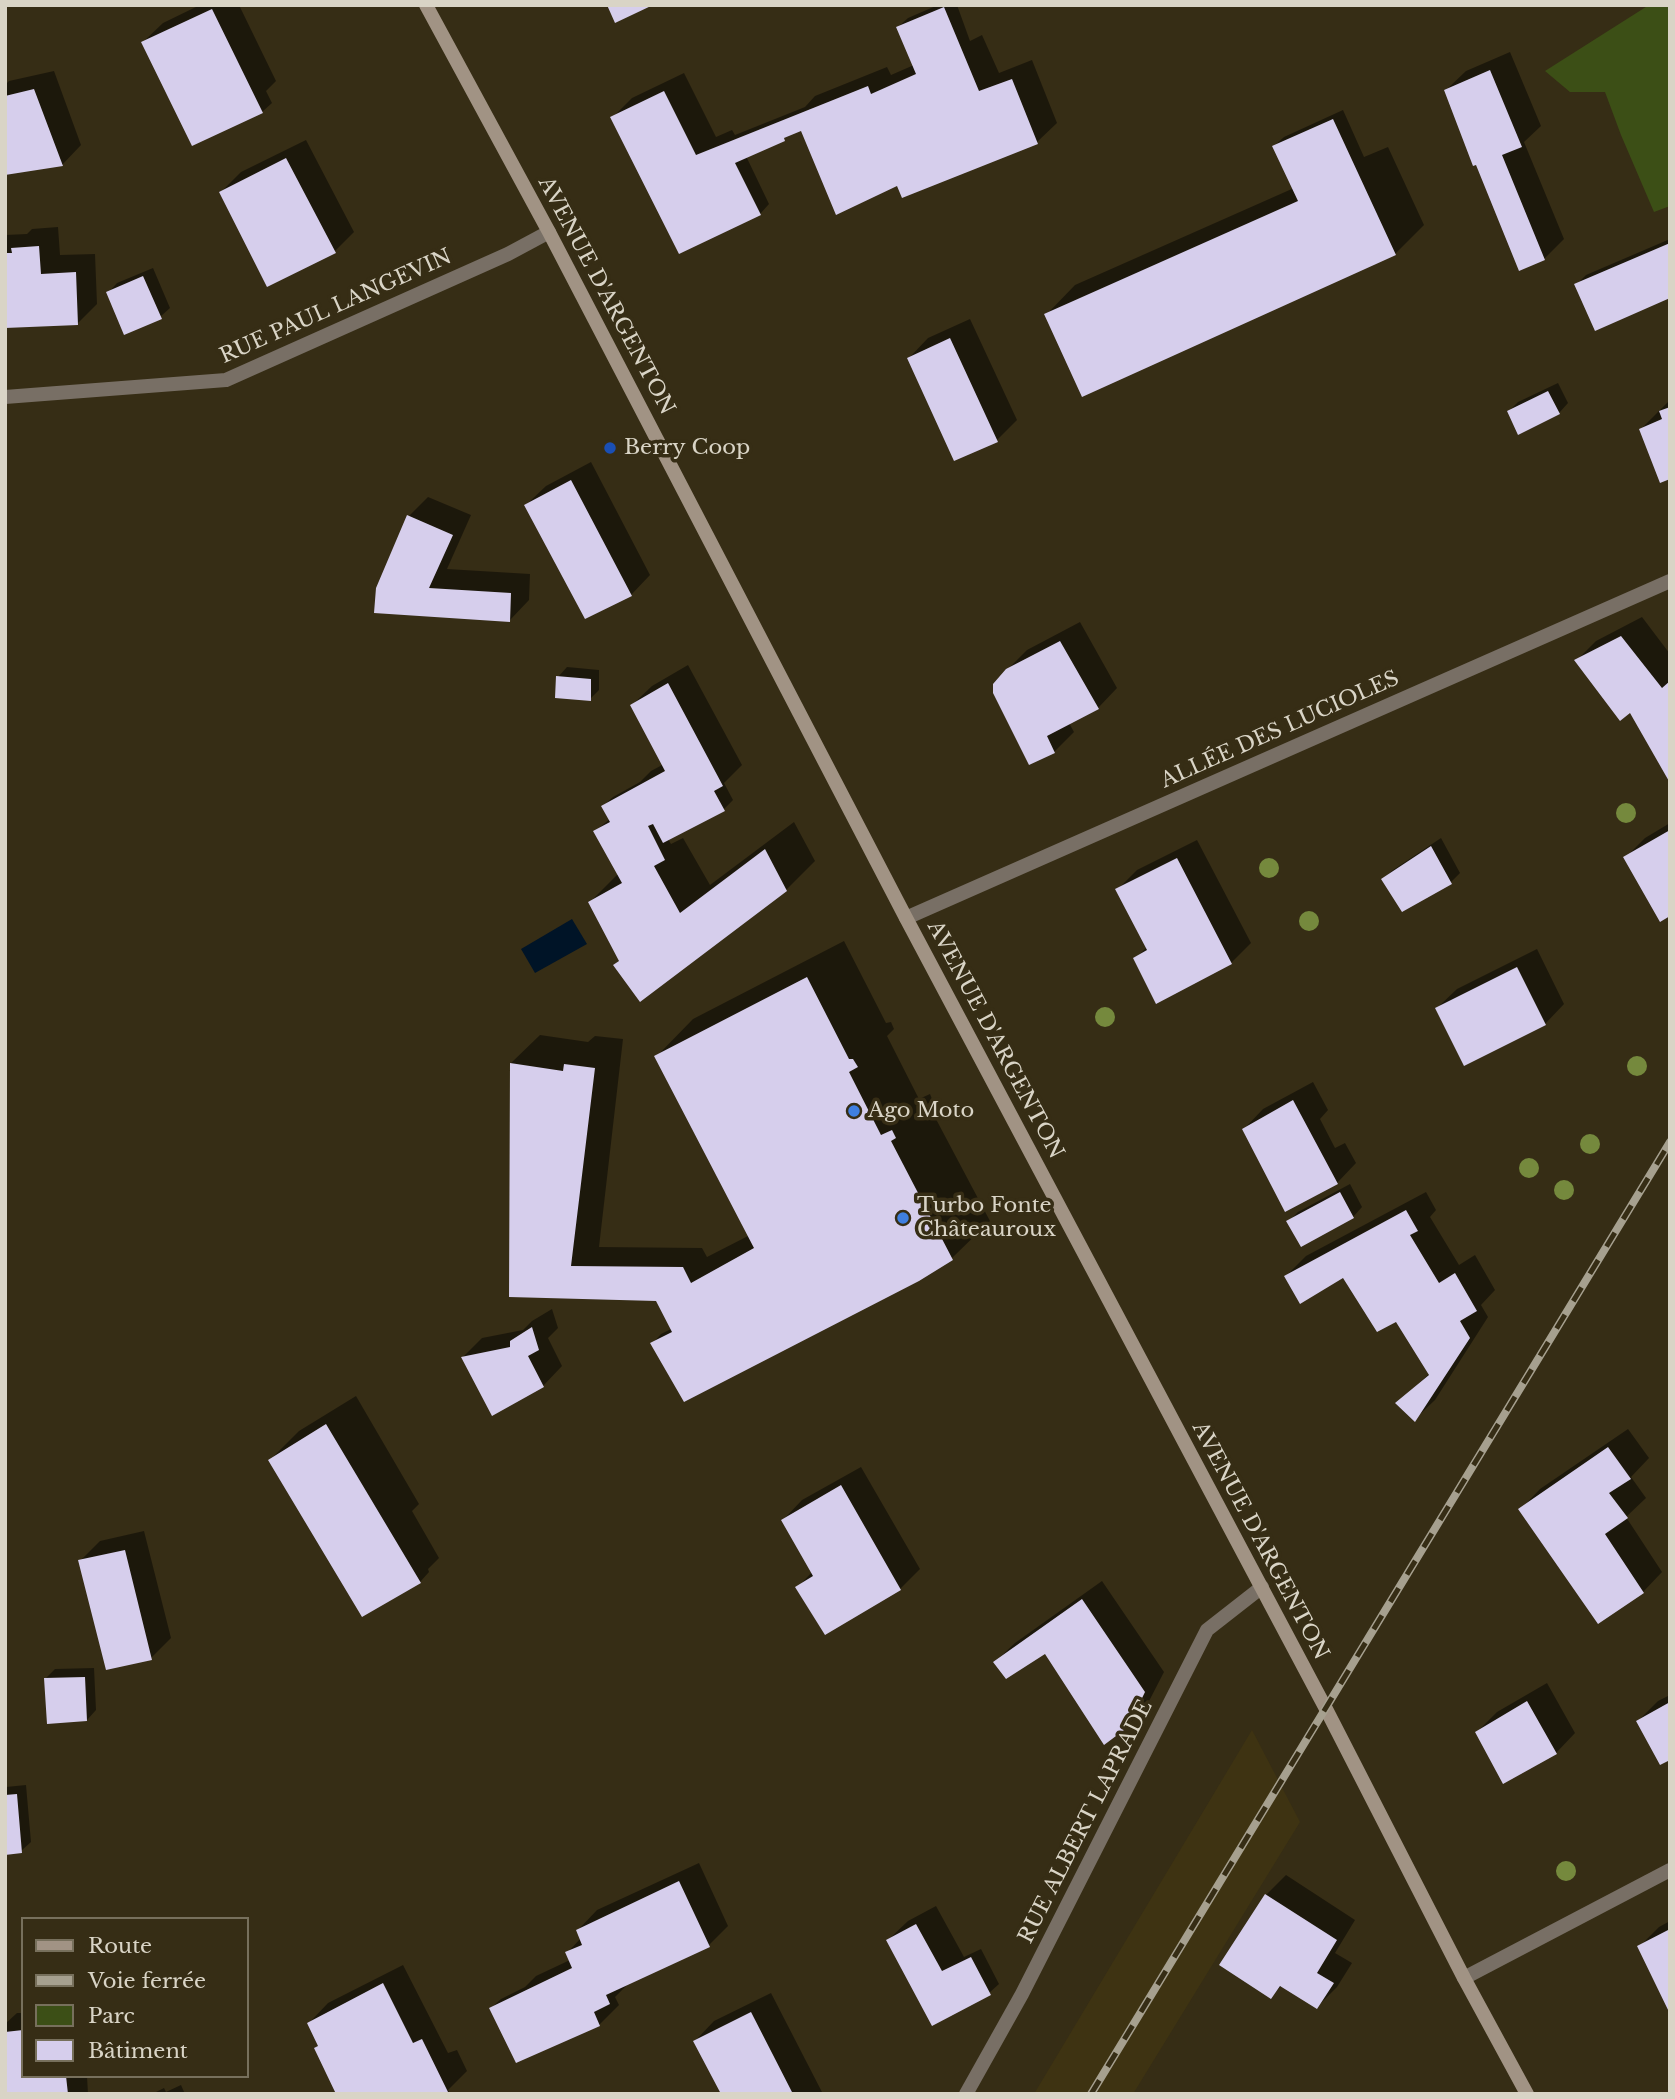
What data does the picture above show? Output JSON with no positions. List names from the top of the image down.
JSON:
{
  "streets": {
    "main road": ["AVENUE D'ARGENTON"],
    "street": ["RUE PAUL LANGEVIN", "ALLÉE DES LUCIOLES", "RUE ALBERT LAPRADE"]
  },
  "crossings": [
    ["AVENUE D'ARGENTON", "RUE PAUL LANGEVIN"],
    ["AVENUE D'ARGENTON", "ALLÉE DES LUCIOLES"],
    ["AVENUE D'ARGENTON", "RUE ALBERT LAPRADE"]
  ],
  "places": ["Berry Coop", "Ago Moto", "Turbo Fonte Châteauroux"],
  "legend": [
    "Route",
    "Voie ferrée",
    "Parc",
    "Bâtiment"
  ]
}
